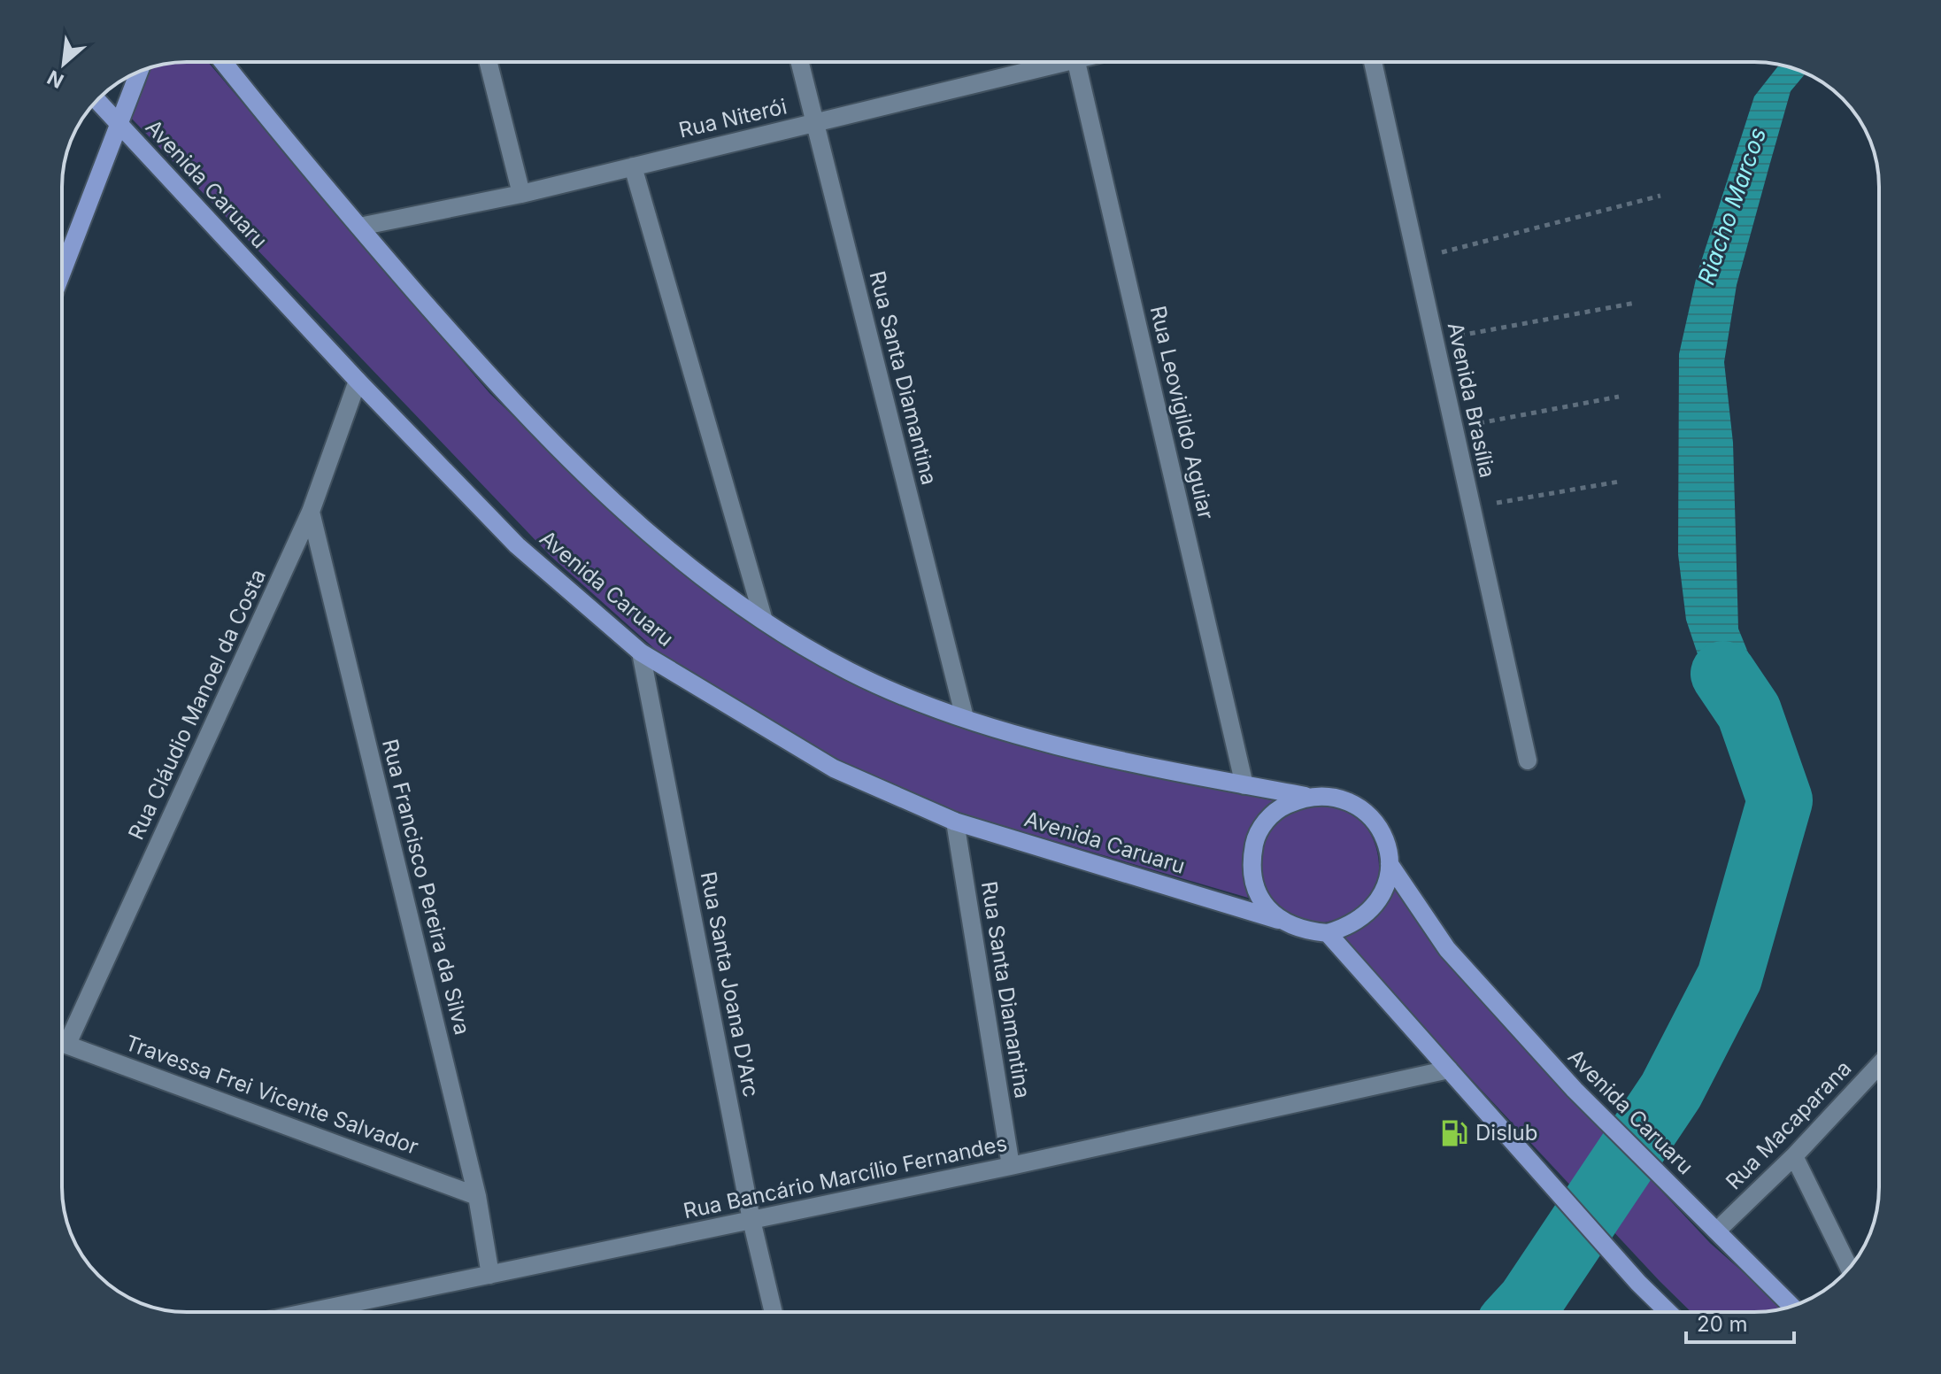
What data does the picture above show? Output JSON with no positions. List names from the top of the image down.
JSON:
{
  "streets": {
    "main road": ["Avenida Caruaru"],
    "street": [
      "Rua Niterói",
      "Rua Santa Diamantina",
      "Avenida Brasília",
      "Rua Leovigildo Aguiar",
      "Rua Cláudio Manoel da Costa",
      "Rua Francisco Pereira da Silva",
      "Rua Santa Joana D'Arc",
      "Travessa Frei Vicente Salvador",
      "Rua Macaparana",
      "Rua Bancário Marcílio Fernandes"
    ]
  },
  "crossings": [
    ["Rua Niterói", "Avenida Caruaru"],
    ["Rua Niterói", "Rua Santa Diamantina"],
    ["Avenida Caruaru", "Rua Santa Diamantina"],
    ["Avenida Caruaru", "Rua Leovigildo Aguiar"],
    ["Avenida Caruaru", "Rua Cláudio Manoel da Costa"],
    ["Avenida Caruaru", "Rua Santa Joana D'Arc"],
    ["Avenida Caruaru", "Rua Macaparana"],
    ["Rua Santa Diamantina", "Rua Bancário Marcílio Fernandes"],
    ["Rua Cláudio Manoel da Costa", "Rua Francisco Pereira da Silva"],
    ["Rua Francisco Pereira da Silva", "Travessa Frei Vicente Salvador"],
    ["Rua Francisco Pereira da Silva", "Rua Bancário Marcílio Fernandes"],
    ["Rua Santa Joana D'Arc", "Rua Bancário Marcílio Fernandes"]
  ],
  "water": ["Riacho Marcos"],
  "places": {
    "fuel station": ["Dislub"]
  },
  "scale_bar": "20 m",
  "north": "bottom left"
}
